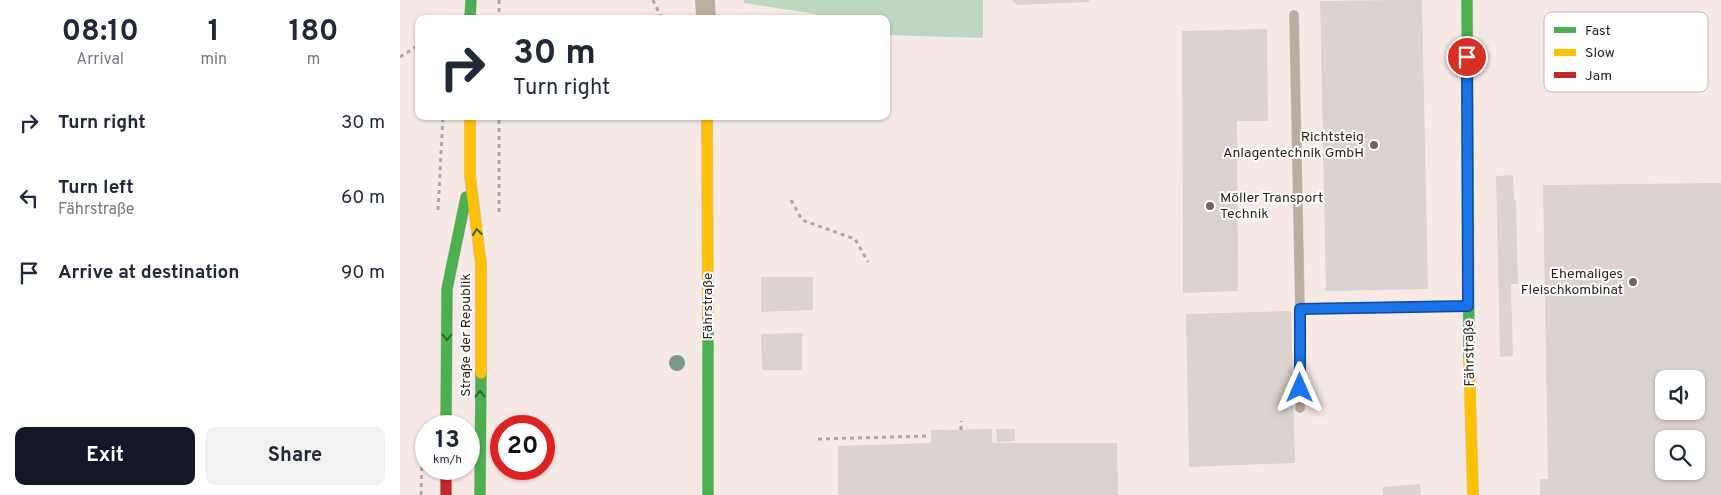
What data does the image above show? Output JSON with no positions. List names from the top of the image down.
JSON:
{
  "streets": {
    "street": ["Fährstraße", "Straße der Republik"]
  },
  "places": ["Richtsteig Anlagentechnik GmbH", "Möller Transport Technik", "Ehemaliges Fleischkombinat"],
  "legend": ["Fast", "Slow", "Jam"],
  "page": {
    "eta": [
      "08:10",
      "Arrival",
      "1",
      "min",
      "180",
      "m"
    ],
    "turn": ["30 m", "Turn right"],
    "list": [
      {
        "name": "Turn right",
        "value": "30 m"
      },
      {
        "name": "Turn left",
        "note": "Fährstraße",
        "value": "60 m"
      },
      {
        "name": "Arrive at destination",
        "value": "90 m"
      }
    ],
    "speed": "13 km/h",
    "limit": "20",
    "buttons": ["Exit", "Share"]
  }
}
